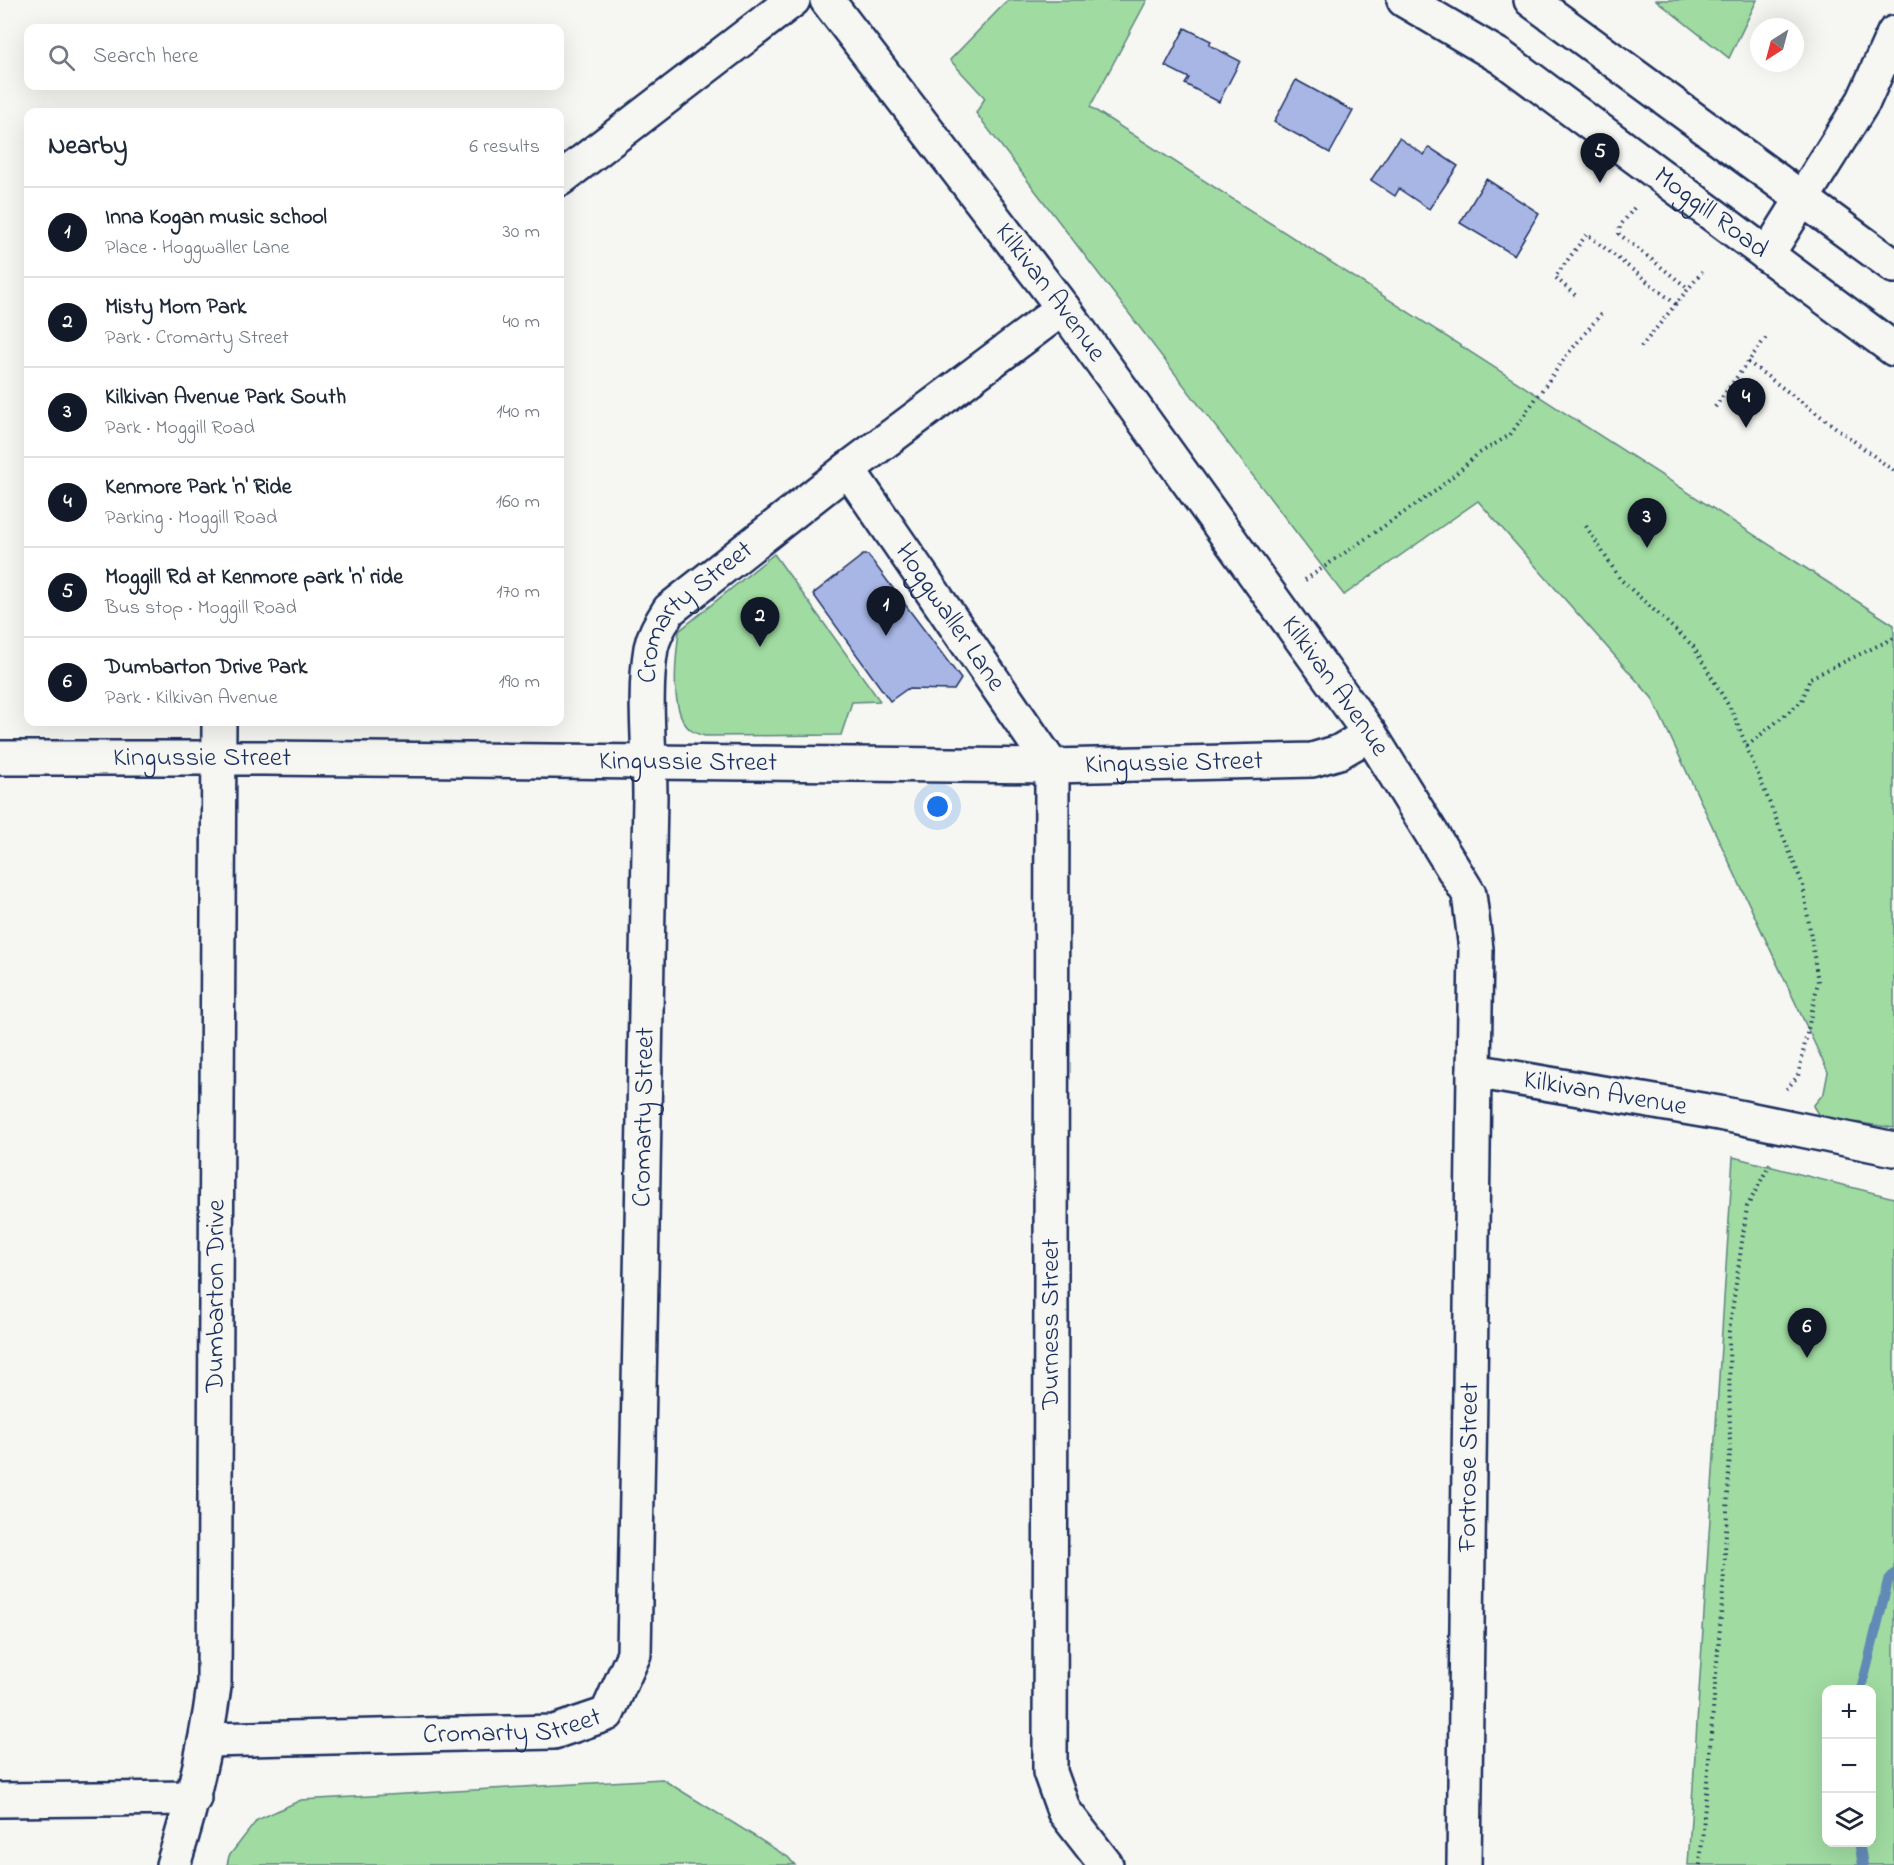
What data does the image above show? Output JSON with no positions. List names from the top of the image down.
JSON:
{
  "streets": {
    "street": [
      "Moggill Road",
      "Kilkivan Avenue",
      "Hoggwaller Lane",
      "Cromarty Street",
      "Kingussie Street",
      "Dumbarton Drive",
      "Durness Street",
      "Fortrose Street"
    ]
  },
  "crossings": [
    ["Kilkivan Avenue", "Cromarty Street"],
    ["Kilkivan Avenue", "Kingussie Street"],
    ["Kilkivan Avenue", "Fortrose Street"],
    ["Hoggwaller Lane", "Cromarty Street"],
    ["Hoggwaller Lane", "Kingussie Street"],
    ["Hoggwaller Lane", "Durness Street"],
    ["Cromarty Street", "Kingussie Street"],
    ["Cromarty Street", "Dumbarton Drive"],
    ["Kingussie Street", "Dumbarton Drive"],
    ["Kingussie Street", "Durness Street"]
  ],
  "north": "bottom left",
  "page": {
    "search": "Search here",
    "heading": ["Nearby", "6 results"],
    "pins": [
      "5",
      "4",
      "3",
      "1",
      "2",
      "6"
    ],
    "list": [
      {
        "mark": "1",
        "name": "Inna Kogan music school",
        "note": "Place · Hoggwaller Lane",
        "value": "30 m"
      },
      {
        "mark": "2",
        "name": "Misty Morn Park",
        "note": "Park · Cromarty Street",
        "value": "40 m"
      },
      {
        "mark": "3",
        "name": "Kilkivan Avenue Park South",
        "note": "Park · Moggill Road",
        "value": "140 m"
      },
      {
        "mark": "4",
        "name": "Kenmore Park 'n' Ride",
        "note": "Parking · Moggill Road",
        "value": "160 m"
      },
      {
        "mark": "5",
        "name": "Moggill Rd at Kenmore park 'n' ride",
        "note": "Bus stop · Moggill Road",
        "value": "170 m"
      },
      {
        "mark": "6",
        "name": "Dumbarton Drive Park",
        "note": "Park · Kilkivan Avenue",
        "value": "190 m"
      }
    ],
    "map_buttons": ["+", "−"]
  }
}
